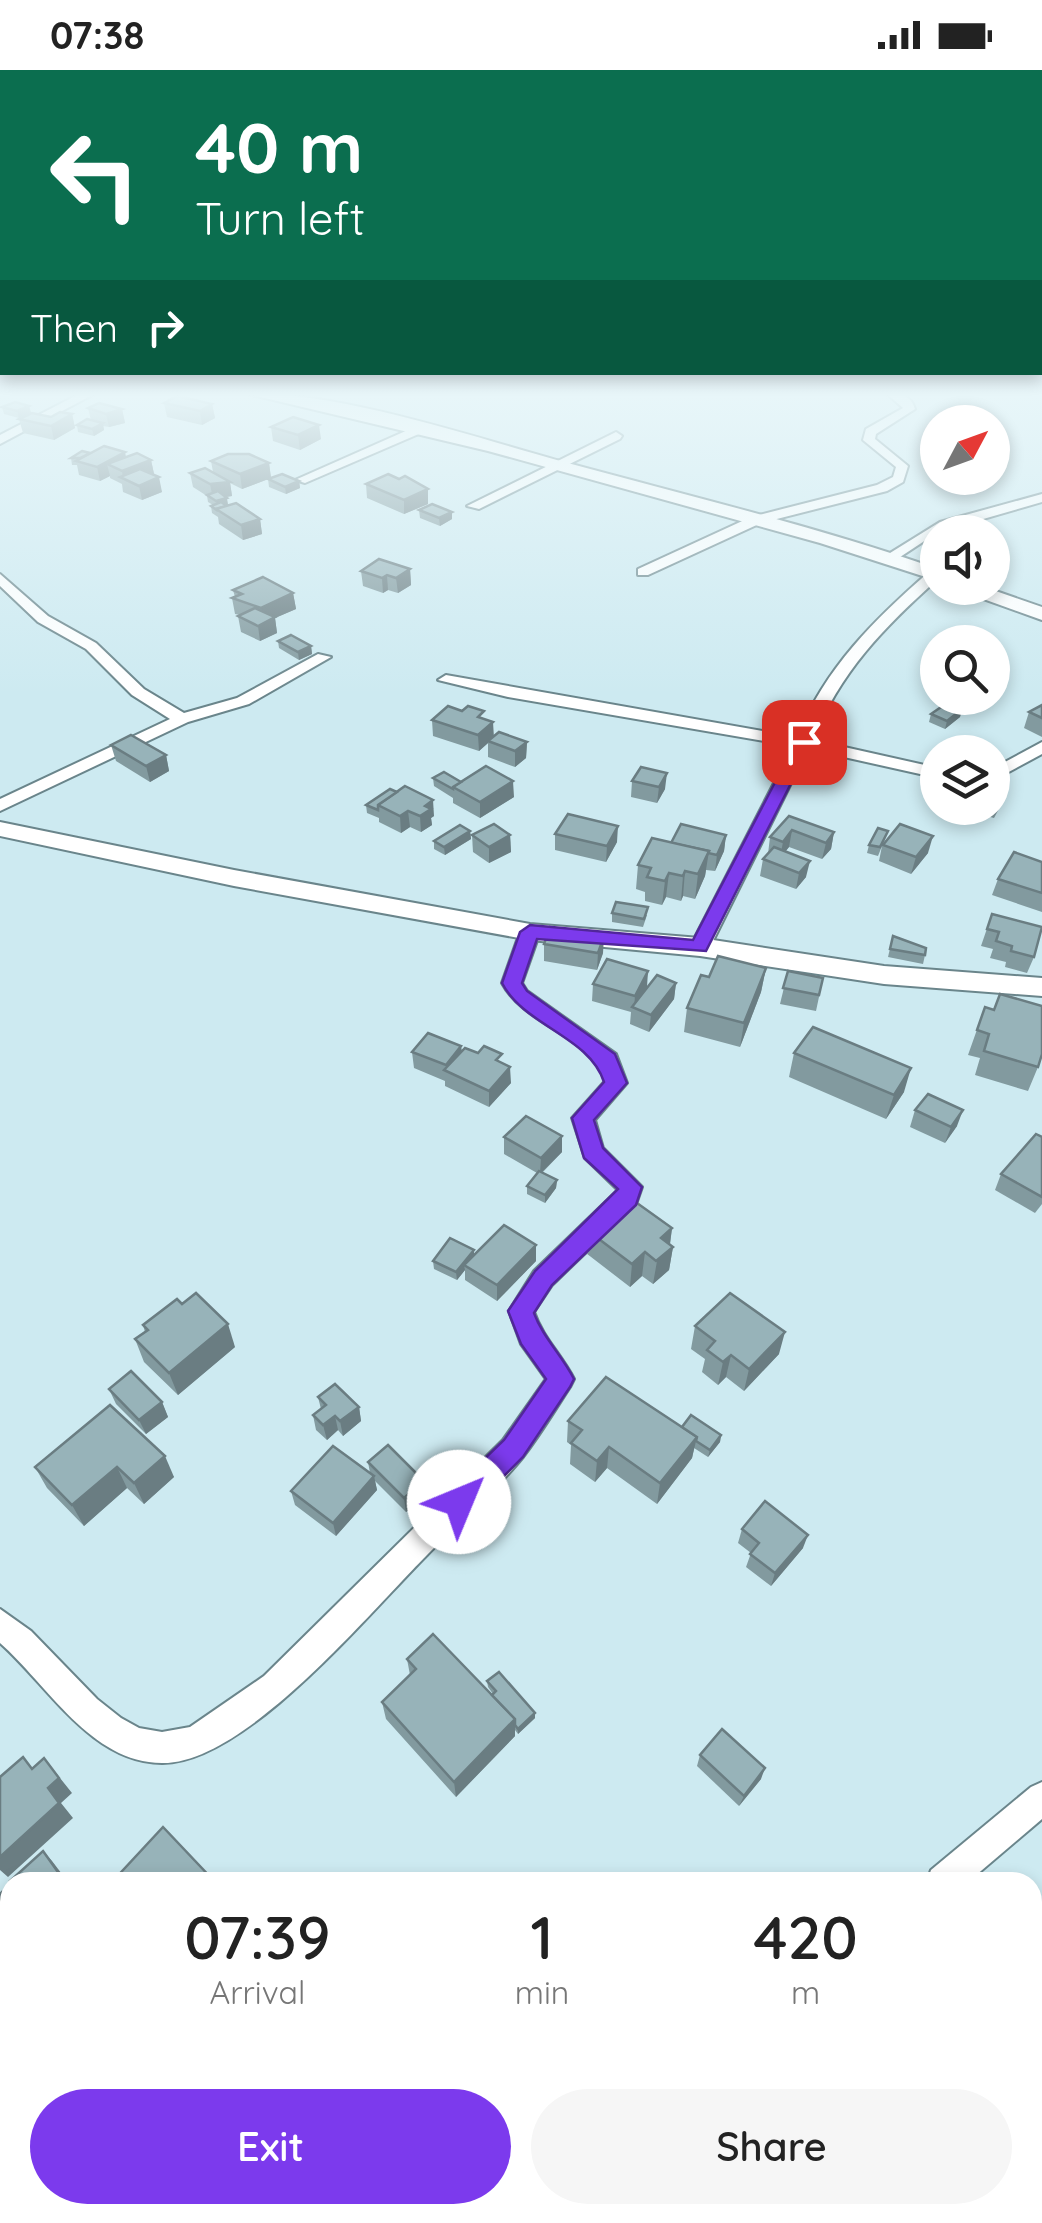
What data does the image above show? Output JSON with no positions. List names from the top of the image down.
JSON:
{
  "north": "top right",
  "page": {
    "status": "07:38",
    "turn": ["40 m", "Turn left"],
    "then": "Then",
    "eta": [
      "07:39",
      "Arrival",
      "1",
      "min",
      "420",
      "m"
    ],
    "buttons": ["Exit", "Share"]
  }
}
